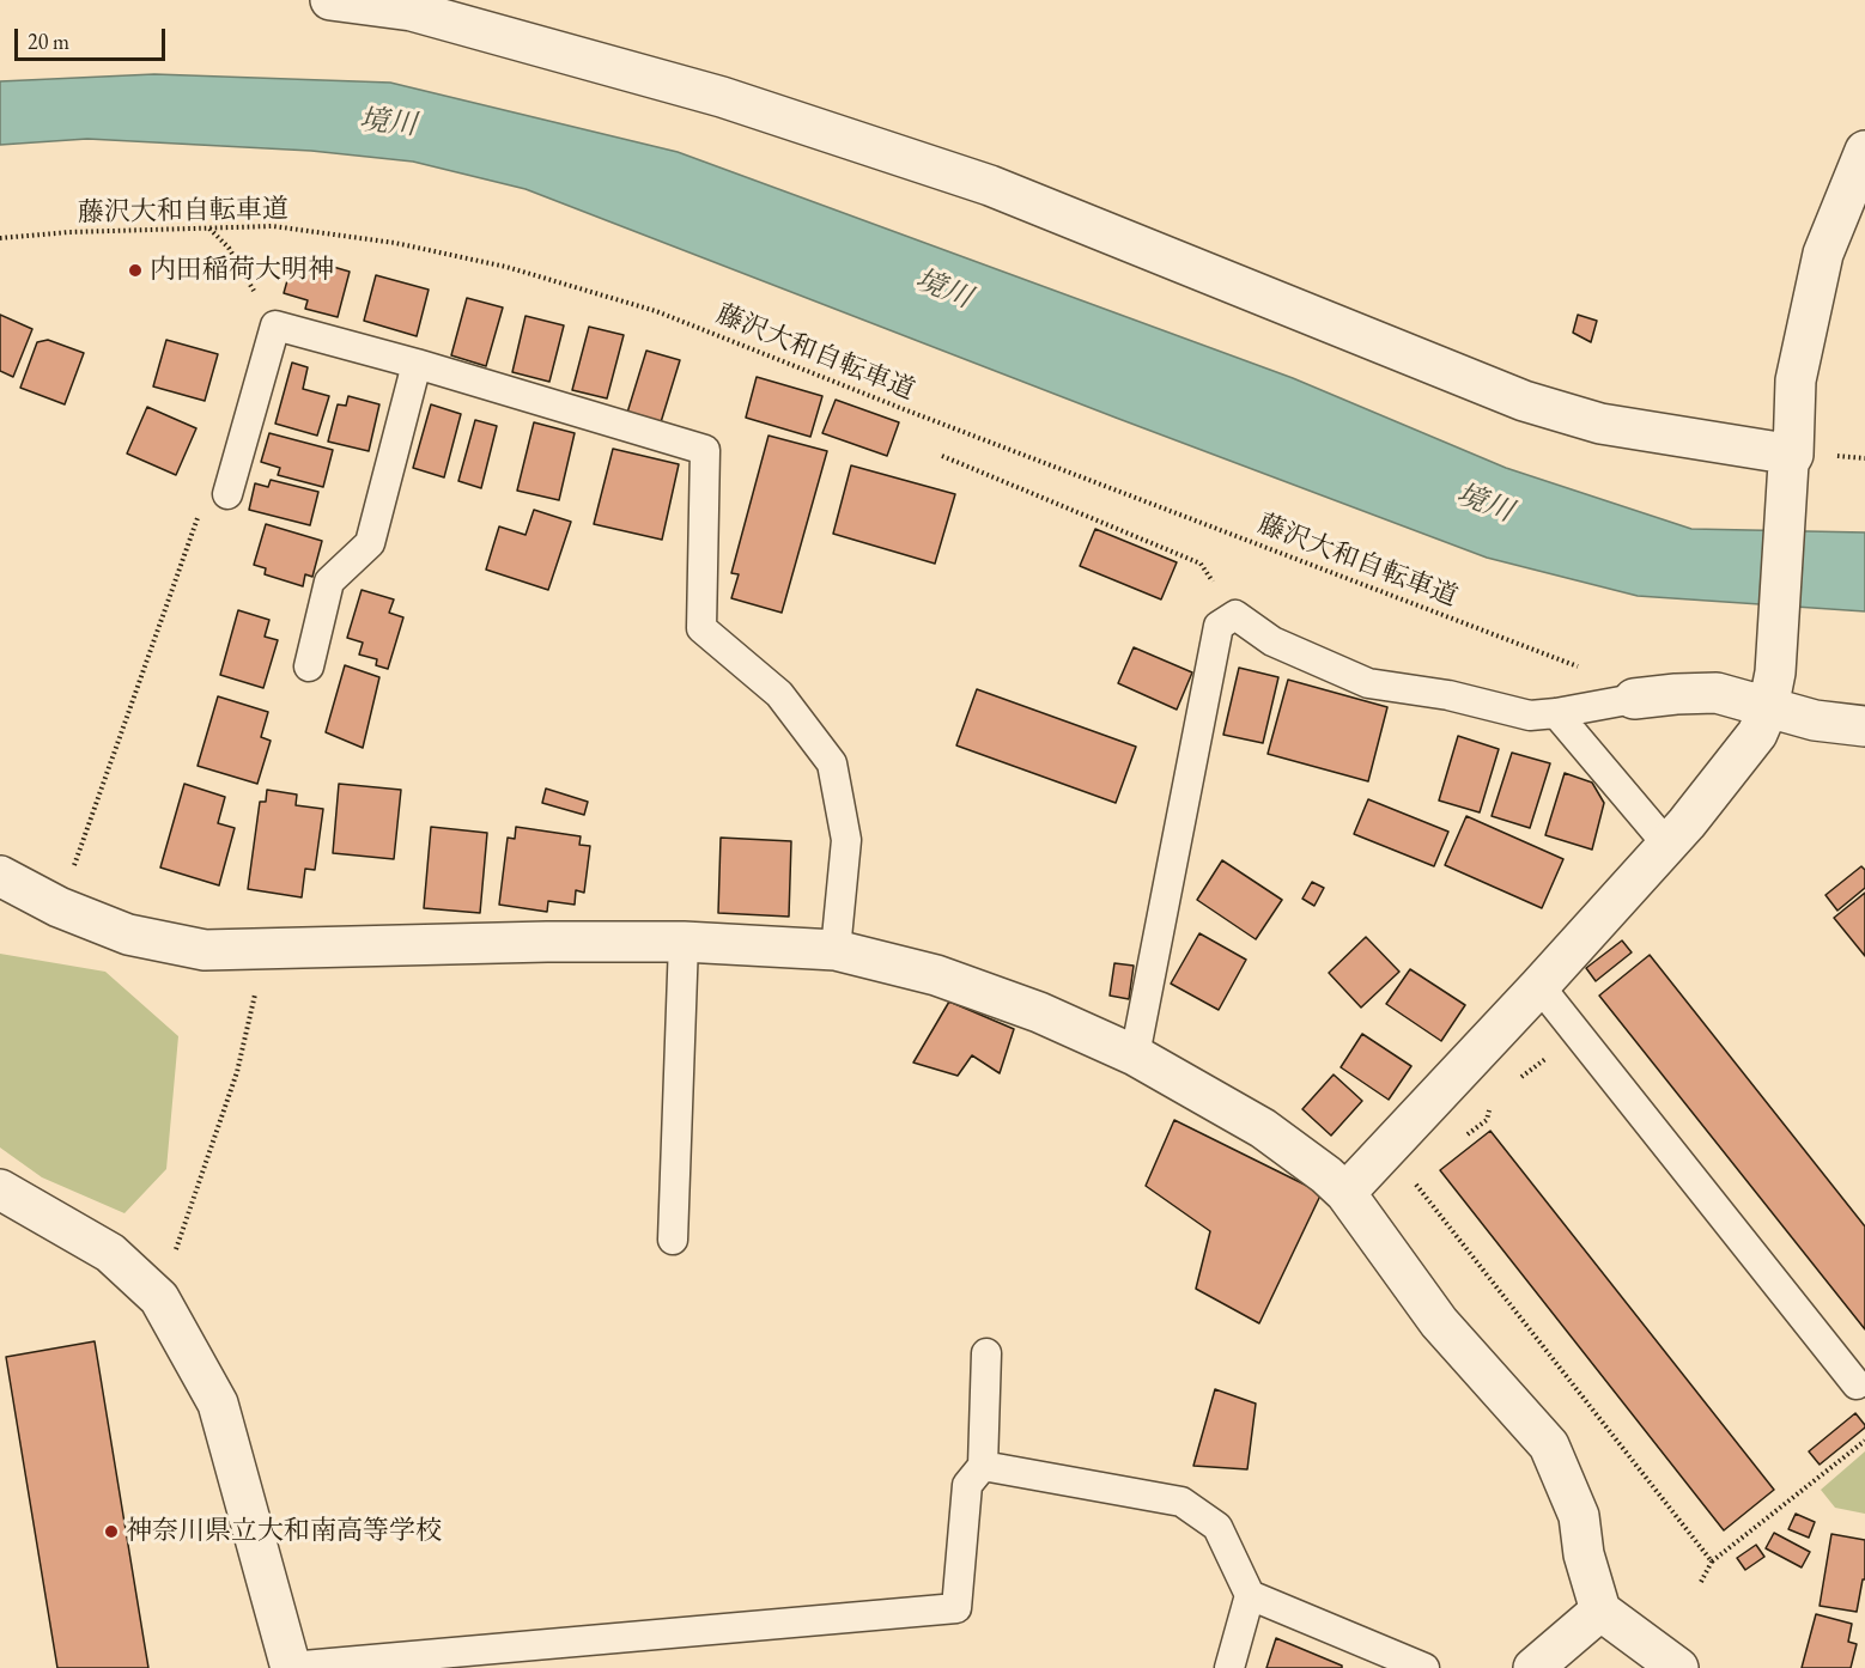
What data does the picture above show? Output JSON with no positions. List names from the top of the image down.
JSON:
{
  "streets": {
    "path": ["藤沢大和自転車道"]
  },
  "water": ["境川"],
  "places": ["内田稲荷大明神", "神奈川県立大和南高等学校"],
  "scale_bar": "20 m"
}
